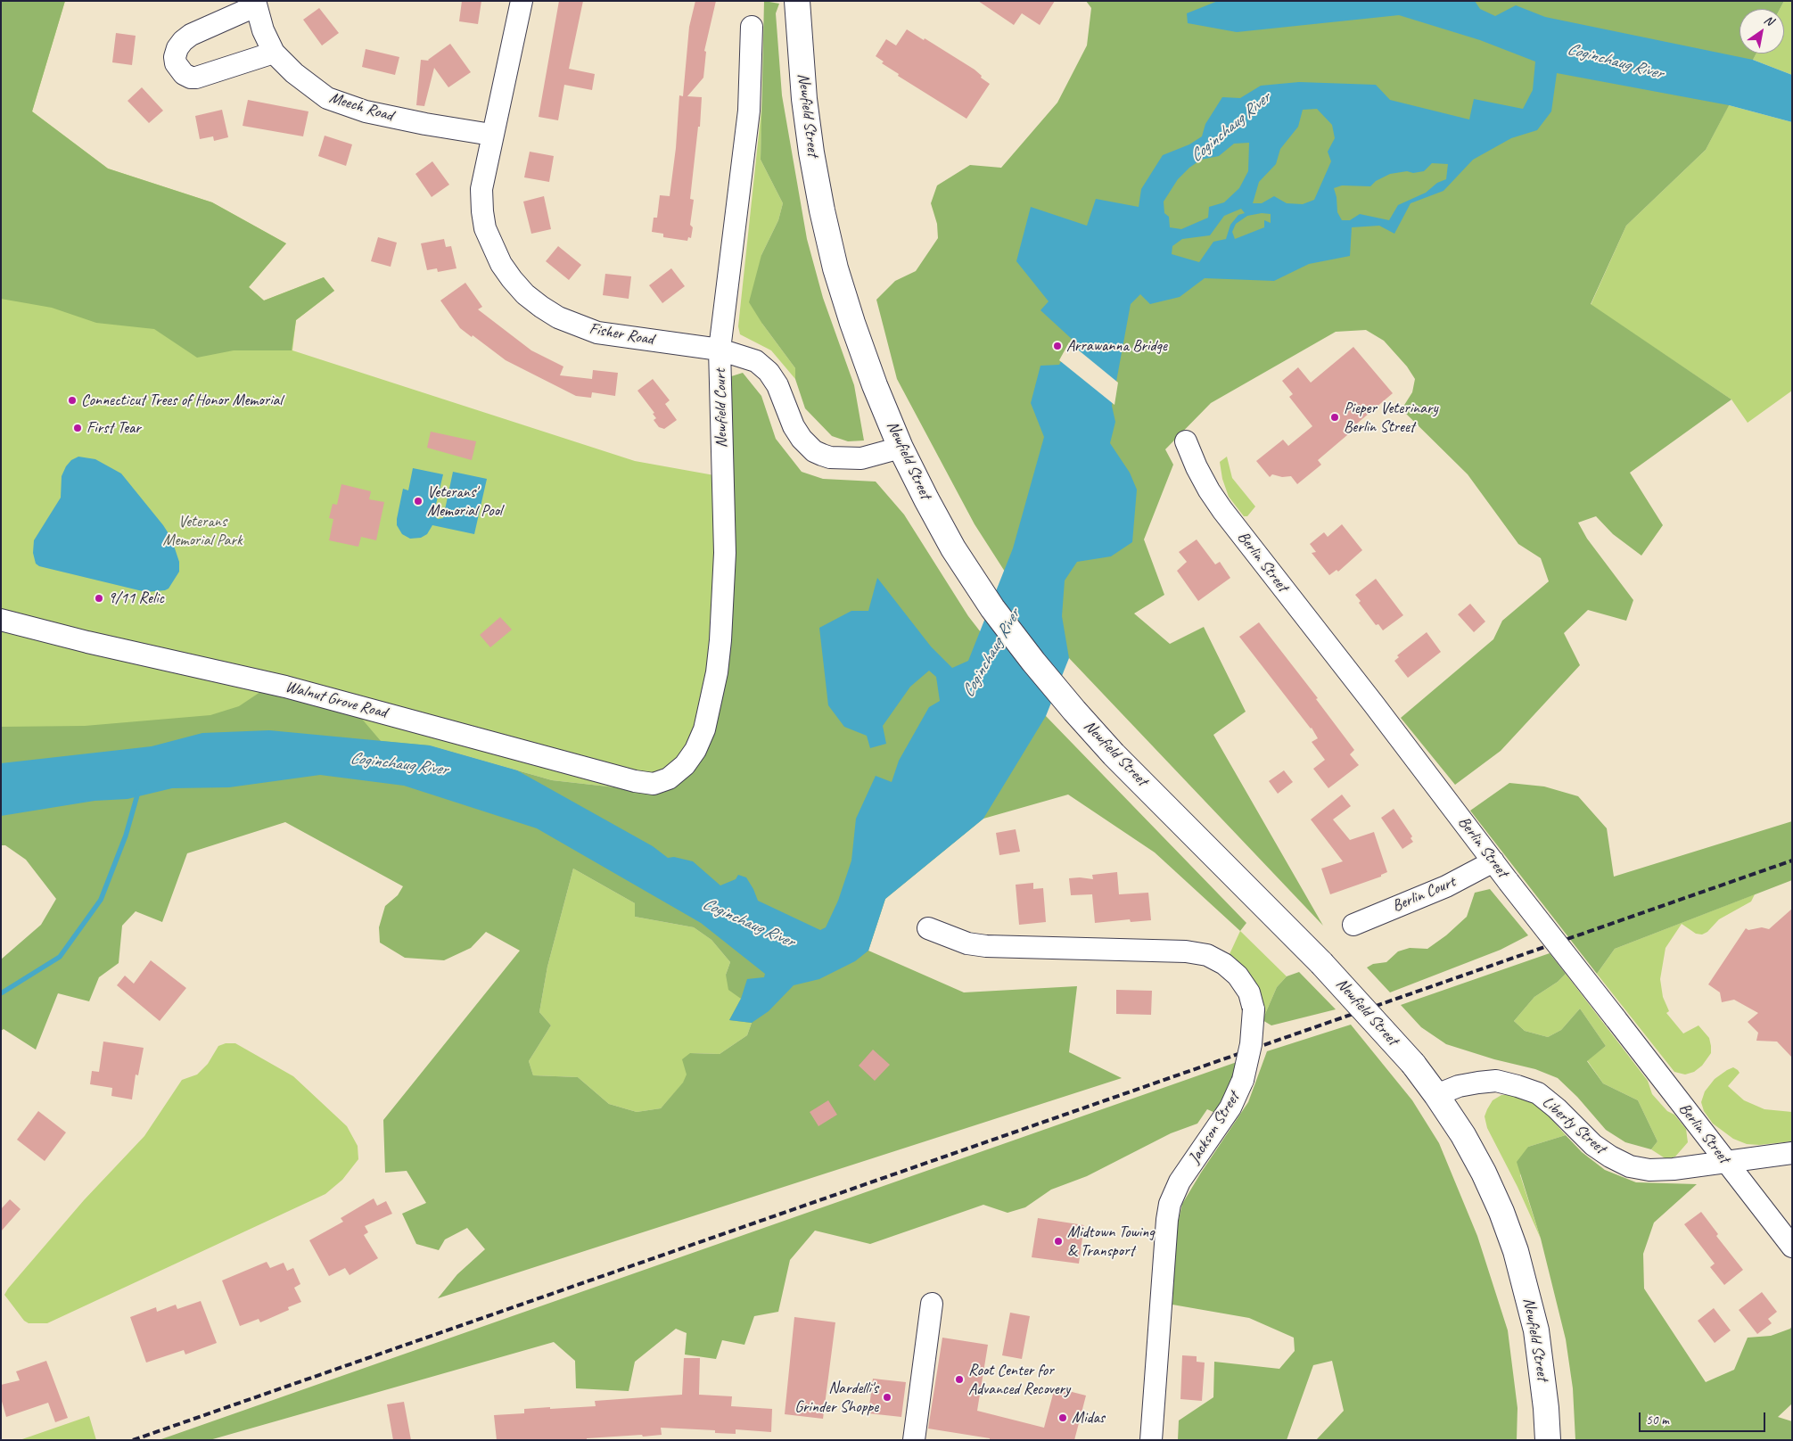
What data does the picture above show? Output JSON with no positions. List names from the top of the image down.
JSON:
{
  "streets": {
    "main road": ["Newfield Street"],
    "street": [
      "Meech Road",
      "Fisher Road",
      "Newfield Court",
      "Berlin Street",
      "Walnut Grove Road",
      "Berlin Court",
      "Liberty Street",
      "Jackson Street"
    ]
  },
  "crossings": [
    ["Meech Road", "Fisher Road"],
    ["Newfield Street", "Fisher Road"],
    ["Newfield Street", "Liberty Street"],
    ["Fisher Road", "Newfield Court"],
    ["Newfield Court", "Walnut Grove Road"],
    ["Berlin Street", "Berlin Court"],
    ["Berlin Street", "Liberty Street"]
  ],
  "water": ["Coginchaug River"],
  "parks": ["Veterans Memorial Park"],
  "places": [
    "Arrawanna Bridge",
    "Connecticut Trees of Honor Memorial",
    "Pieper Veterinary Berlin Street",
    "First Tear",
    "Veterans' Memorial Pool",
    "9/11 Relic",
    "Midtown Towing & Transport",
    "Root Center for Advanced Recovery",
    "Nardelli's Grinder Shoppe",
    "Midas"
  ],
  "scale_bar": "50 m",
  "north": "top right"
}
